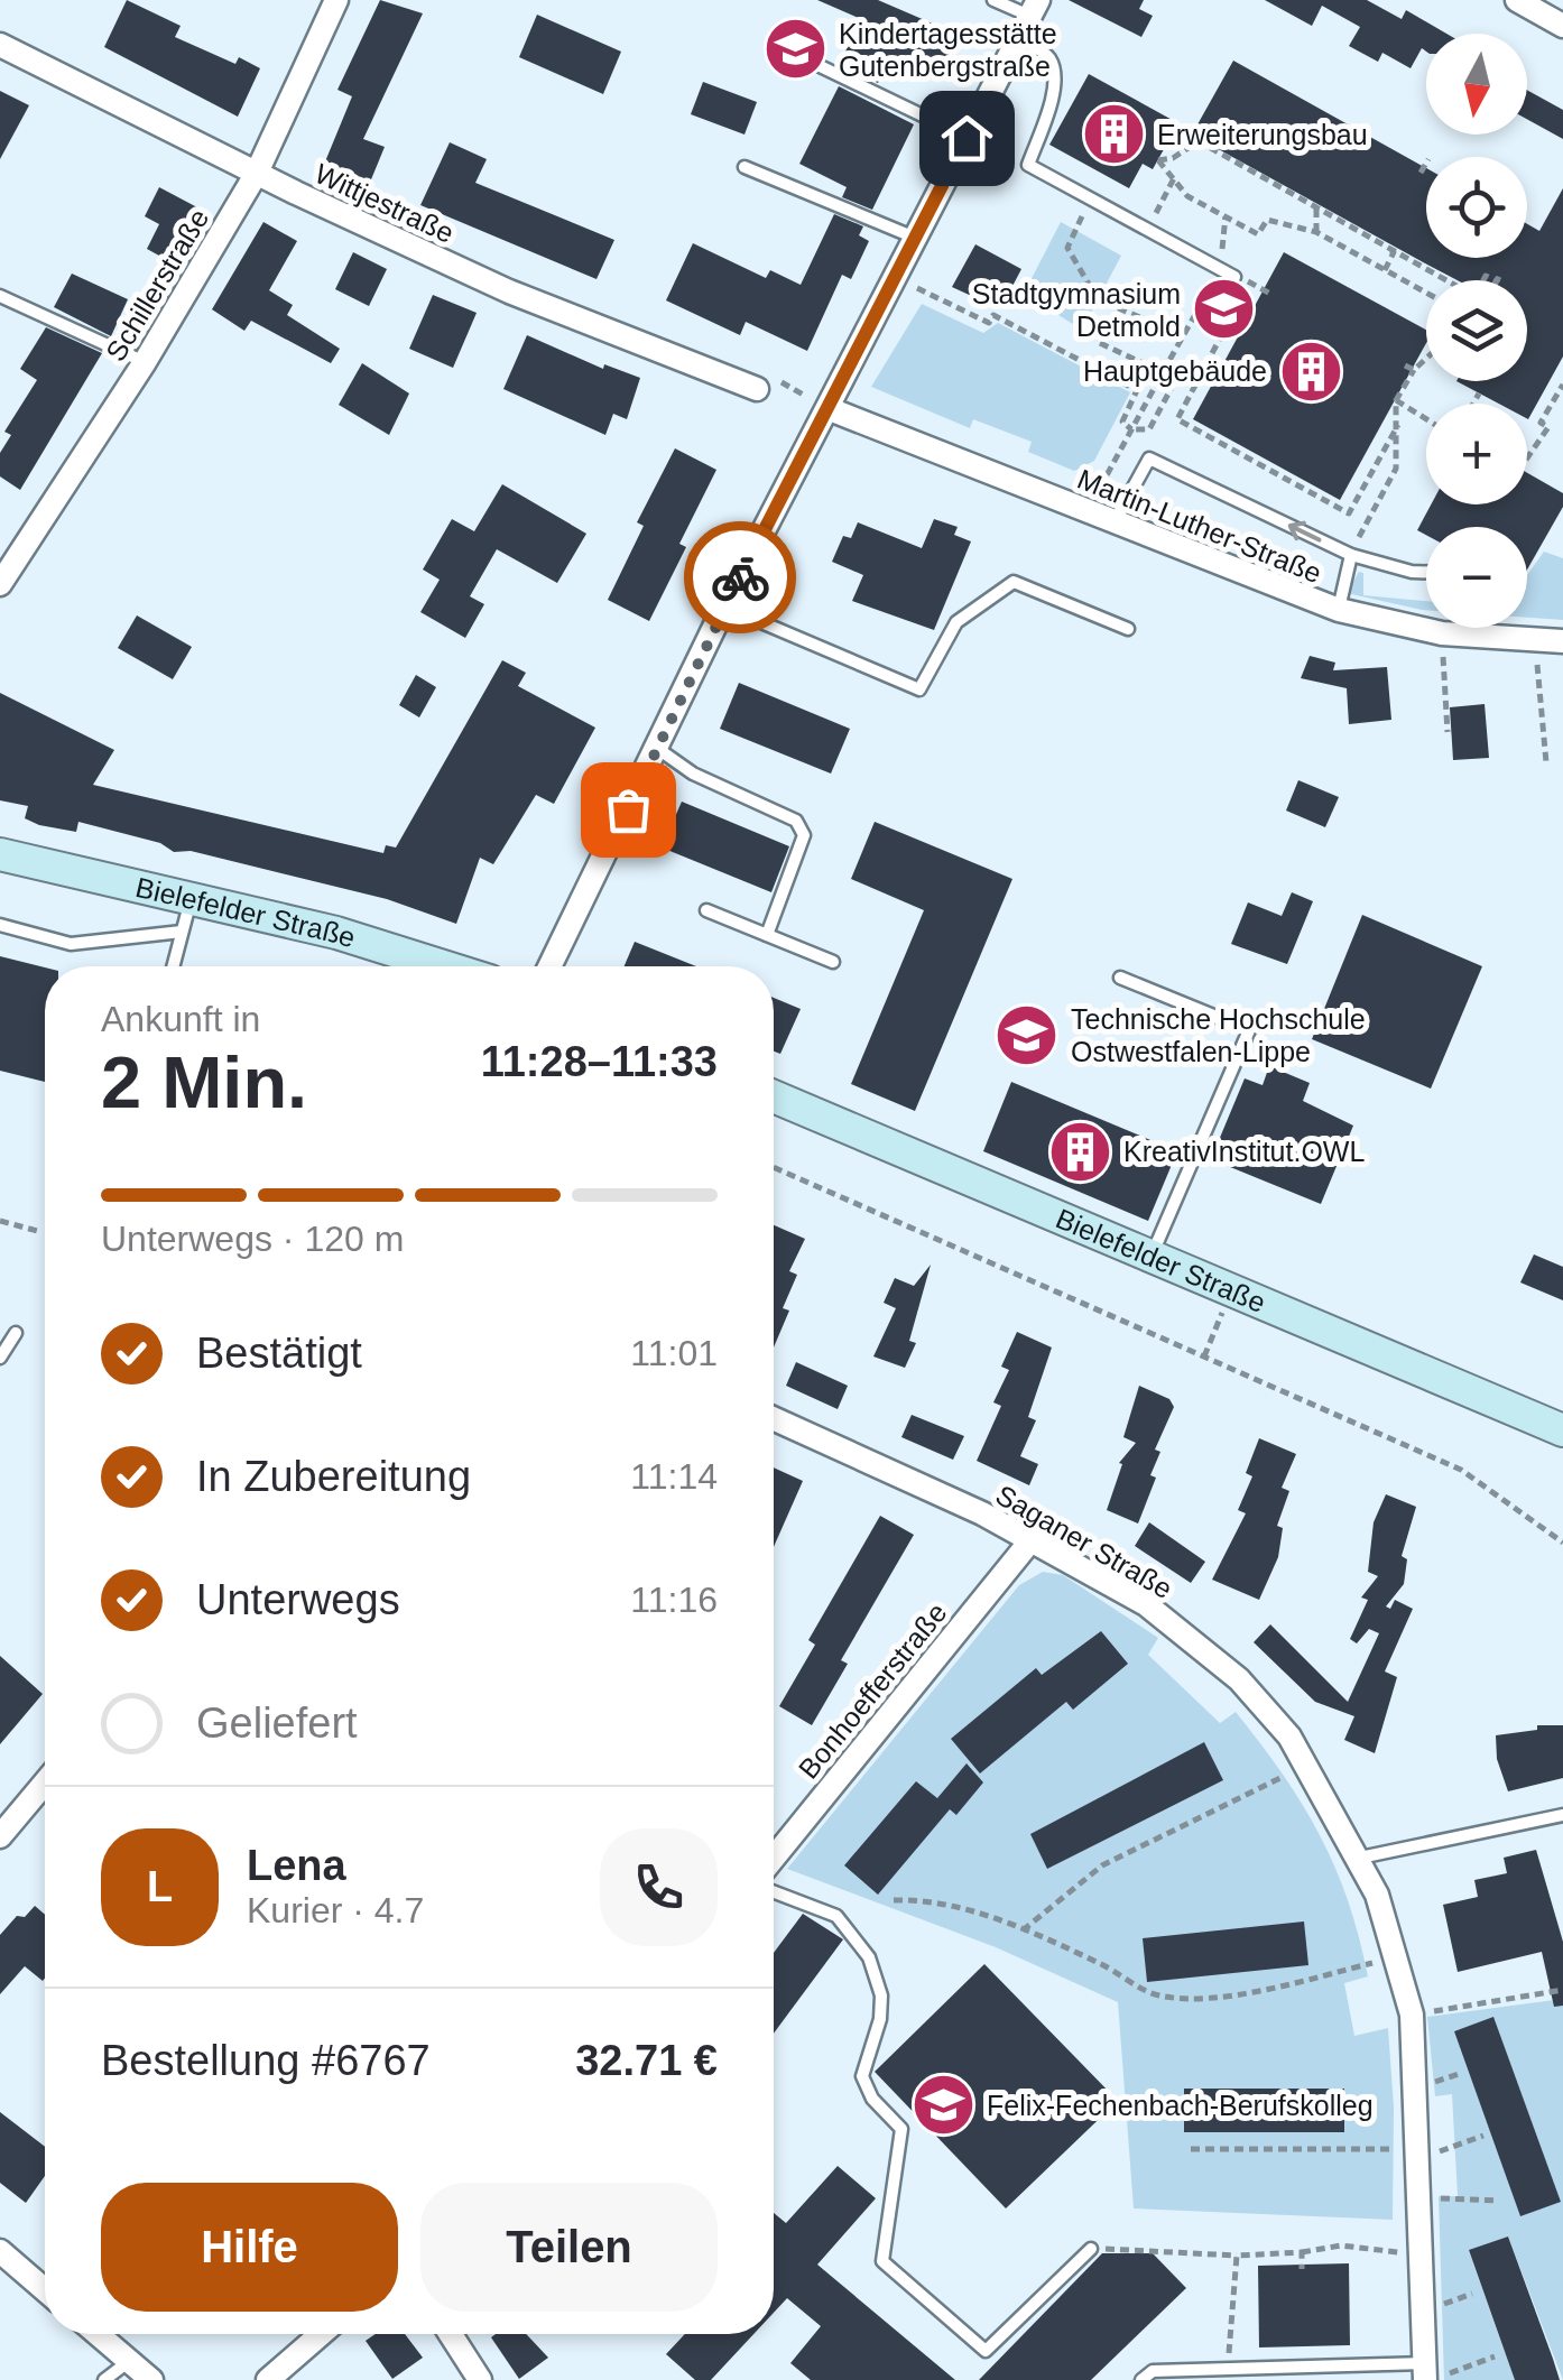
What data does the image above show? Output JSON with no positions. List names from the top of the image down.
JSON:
{
  "streets": {
    "main road": ["Bielefelder Straße"],
    "street": [
      "Wittjestraße",
      "Schillerstraße",
      "Martin-Luther-Straße",
      "Saganer Straße",
      "Bonhoefferstraße"
    ]
  },
  "crossings": [
    ["Wittjestraße", "Schillerstraße"],
    ["Saganer Straße", "Bonhoefferstraße"]
  ],
  "places": {
    "school or university": [
      "Kindertagesstätte Gutenbergstraße",
      "Stadtgymnasium Detmold",
      "Technische Hochschule Ostwestfalen-Lippe",
      "Felix-Fechenbach-Berufskolleg"
    ],
    "building": ["Erweiterungsbau", "Hauptgebäude", "KreativInstitut.OWL"]
  },
  "north": "bottom",
  "page": {
    "map_buttons": ["+", "−"],
    "heading": ["2 Min.", "Ankunft in", "11:28–11:33"],
    "panel": [
      "Lena",
      "Kurier · 4.7",
      "Bestellung #6767",
      "32.71 €"
    ],
    "bar": "Unterwegs · 120 m",
    "list": [
      ["Bestätigt", "11:01"],
      ["In Zubereitung", "11:14"],
      ["Unterwegs", "11:16"],
      "Geliefert"
    ],
    "round": "L",
    "buttons": ["Hilfe", "Teilen"]
  }
}
